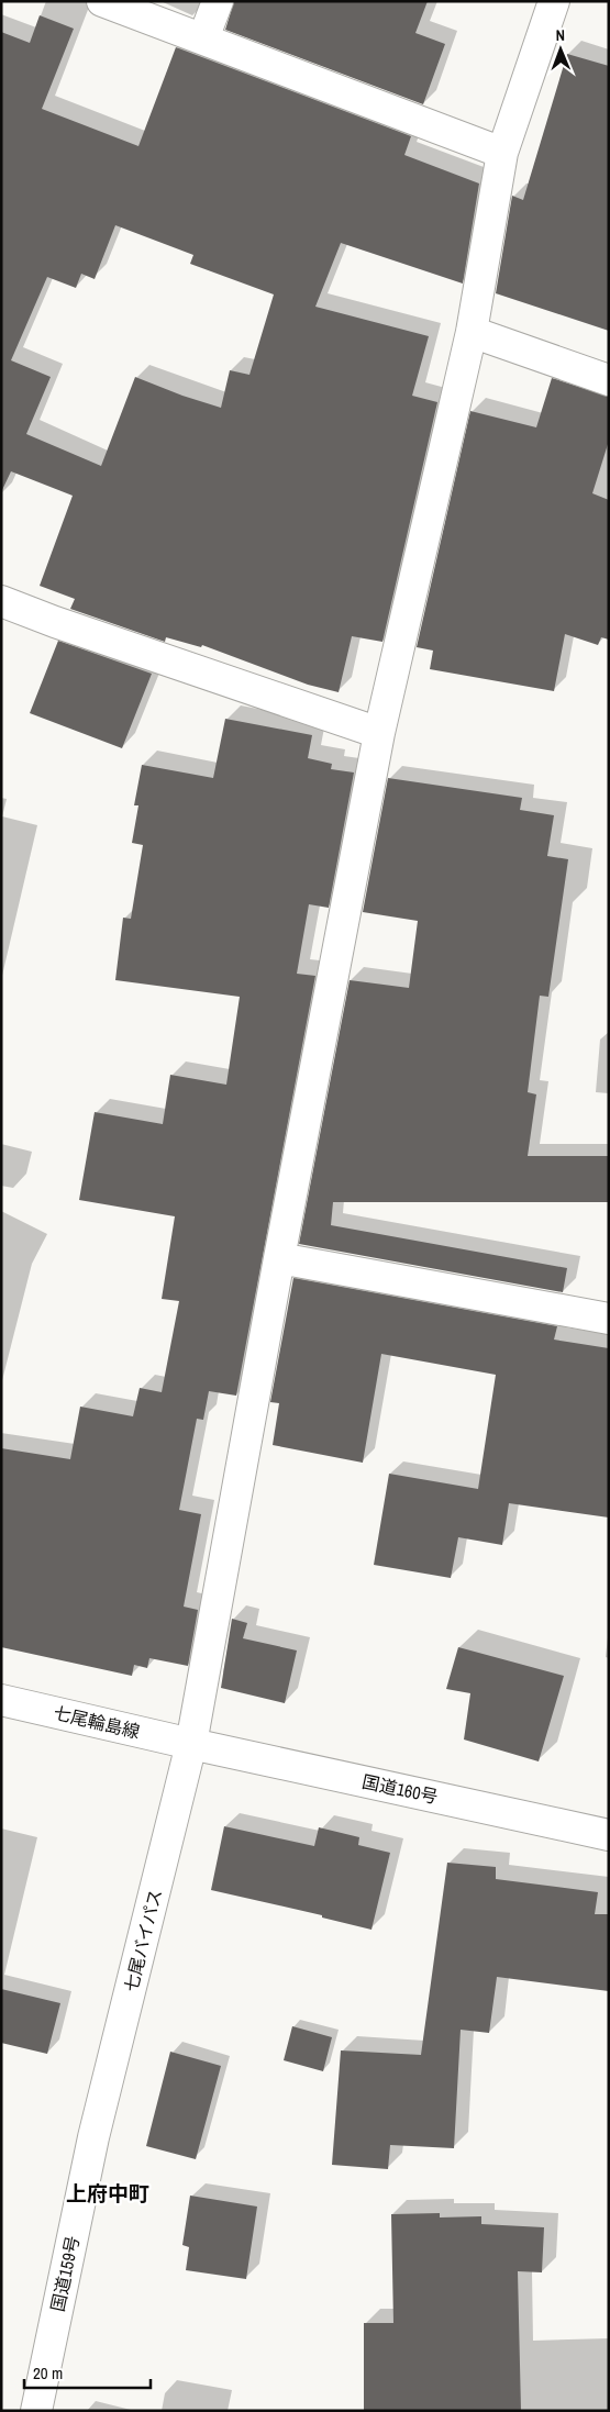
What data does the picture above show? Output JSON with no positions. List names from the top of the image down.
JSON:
{
  "streets": {
    "main road": [
      "七尾輪島線",
      "国道160号",
      "七尾バイパス",
      "国道159号"
    ]
  },
  "crossings": [
    ["七尾輪島線", "国道160号"],
    ["七尾輪島線", "七尾バイパス"],
    ["国道160号", "七尾バイパス"],
    ["七尾バイパス", "国道159号"]
  ],
  "districts": ["上府中町"],
  "scale_bar": "20 m",
  "north": "top"
}
